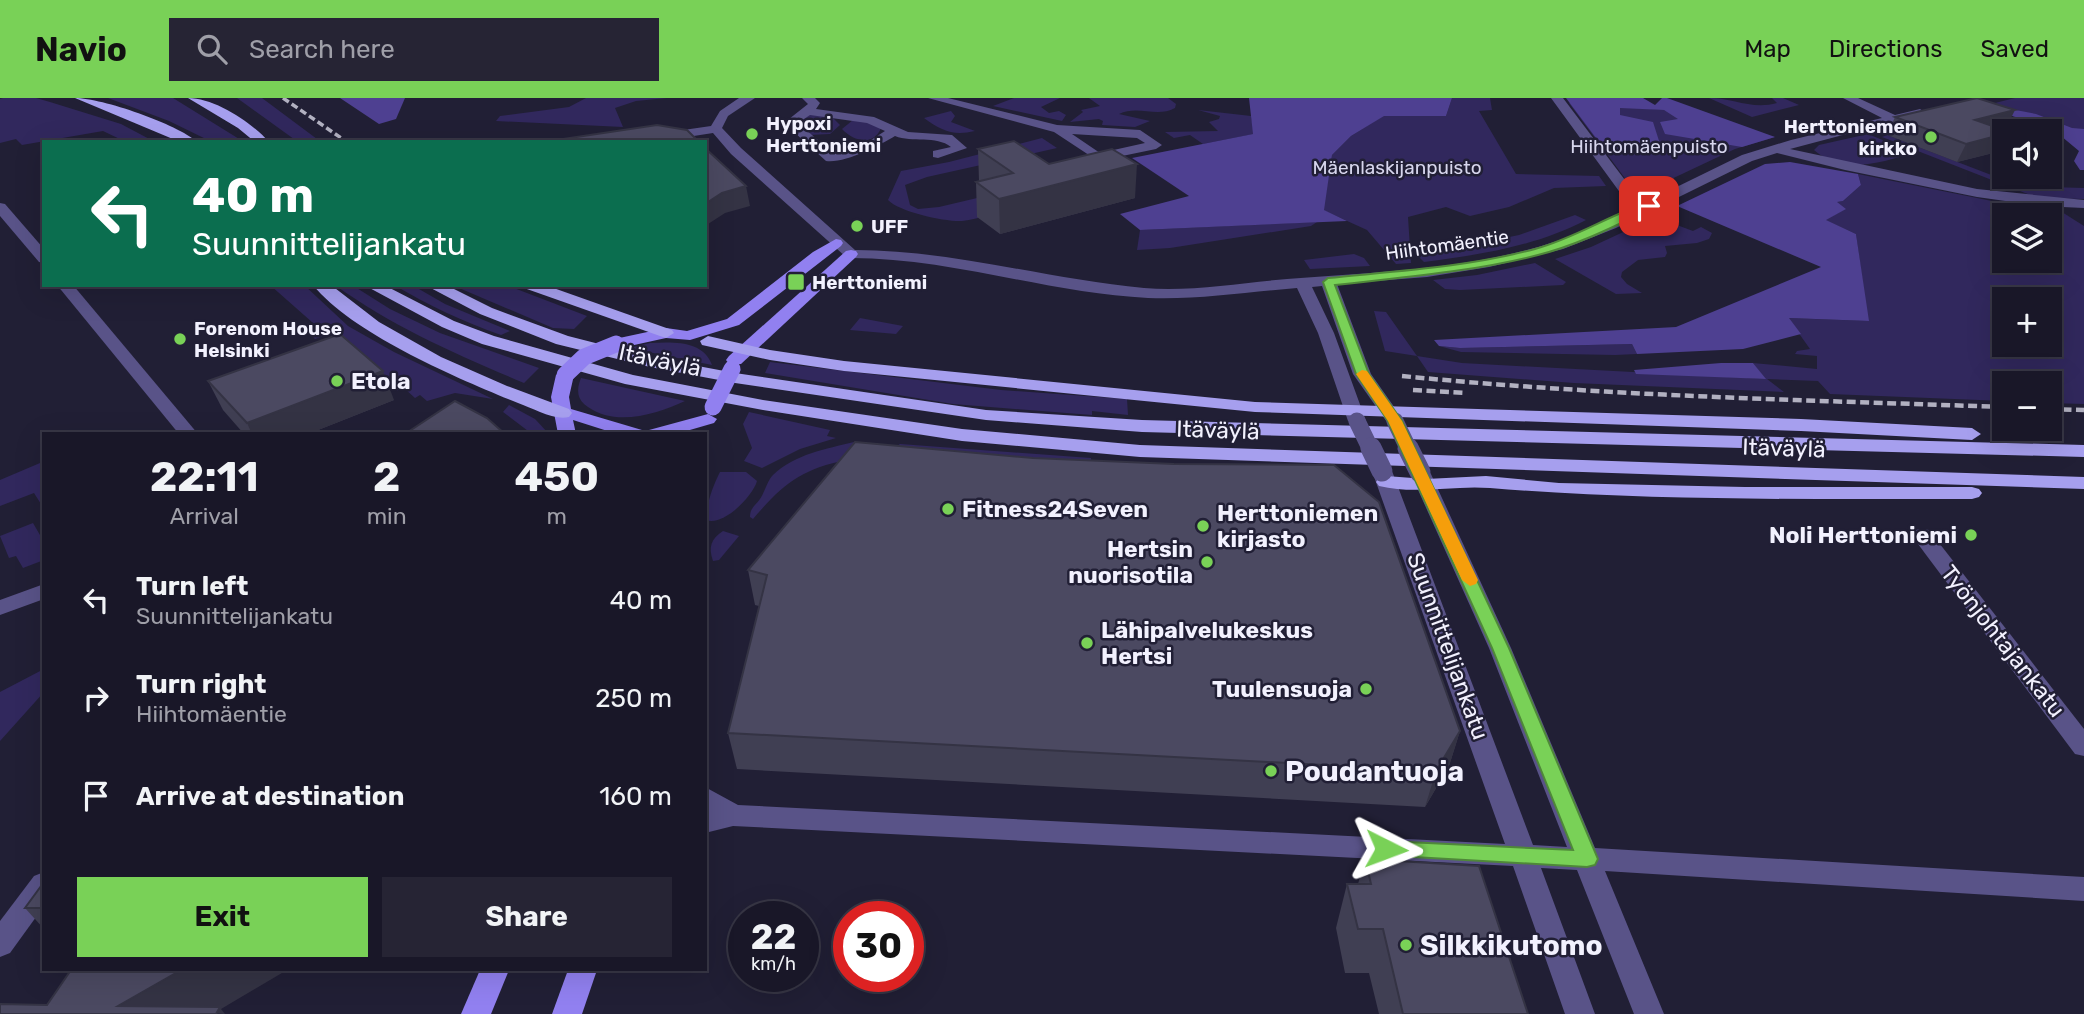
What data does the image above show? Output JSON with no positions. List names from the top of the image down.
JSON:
{
  "streets": {
    "highway": ["Itäväylä"],
    "street": ["Hiihtomäentie", "Työnjohtajankatu", "Suunnittelijankatu"]
  },
  "crossings": [
    ["Hiihtomäentie", "Suunnittelijankatu"]
  ],
  "parks": ["Hiihtomäenpuisto", "Mäenlaskijanpuisto"],
  "places": {
    "other": [
      "Hypoxi Herttoniemi",
      "Herttoniemen kirkko",
      "UFF",
      "Forenom House Helsinki",
      "Etola",
      "Fitness24Seven",
      "Herttoniemen kirjasto",
      "Noli Herttoniemi",
      "Hertsin nuorisotila",
      "Lähipalvelukeskus Hertsi",
      "Tuulensuoja",
      "Poudantuoja",
      "Silkkikutomo"
    ],
    "transit": ["Herttoniemi"]
  },
  "page": {
    "header": "Navio",
    "search": "Search here",
    "nav": ["Map", "Directions", "Saved"],
    "map_buttons": ["+", "−"],
    "turn": ["40 m", "Suunnittelijankatu"],
    "eta": [
      "22:11",
      "Arrival",
      "2",
      "min",
      "450",
      "m"
    ],
    "list": [
      {
        "name": "Turn left",
        "note": "Suunnittelijankatu",
        "value": "40 m"
      },
      {
        "name": "Turn right",
        "note": "Hiihtomäentie",
        "value": "250 m"
      },
      {
        "name": "Arrive at destination",
        "value": "160 m"
      }
    ],
    "buttons": ["Exit", "Share"],
    "speed": "22 km/h",
    "limit": "30"
  }
}
